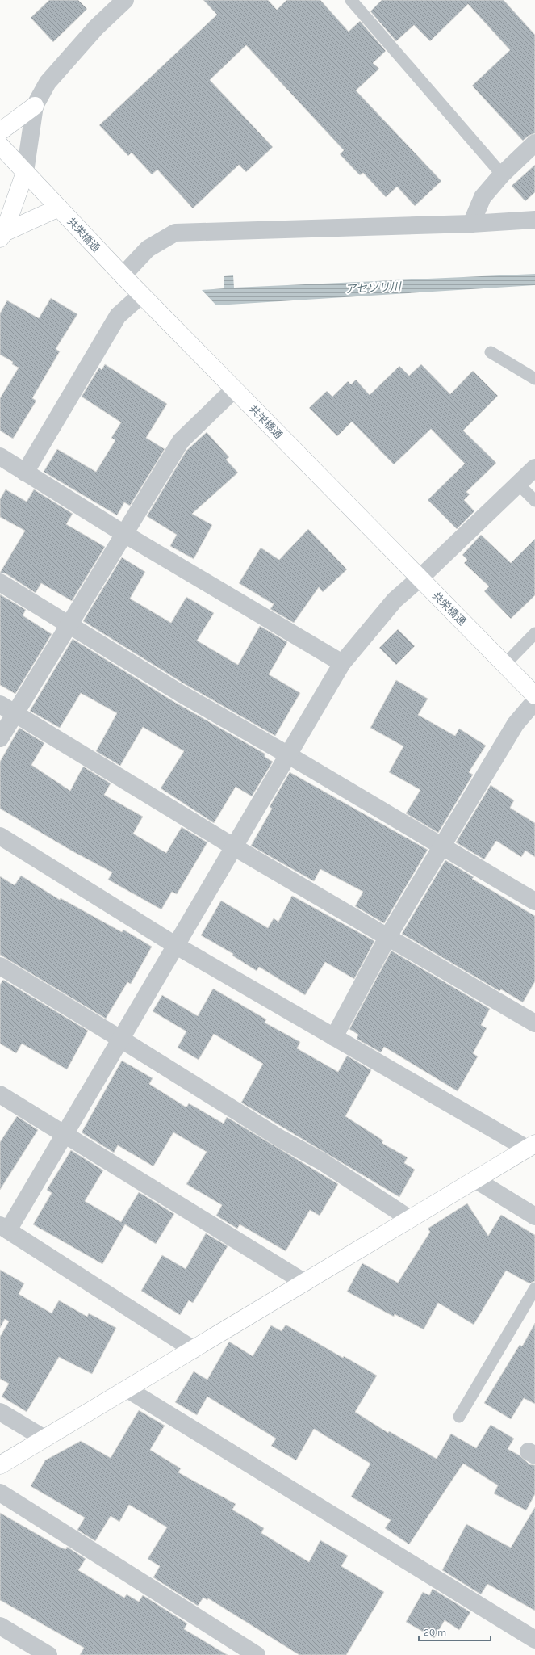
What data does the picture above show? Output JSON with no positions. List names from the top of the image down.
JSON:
{
  "streets": {
    "street": ["共栄橋通"]
  },
  "water": ["アセツリ川"],
  "scale_bar": "20 m"
}
